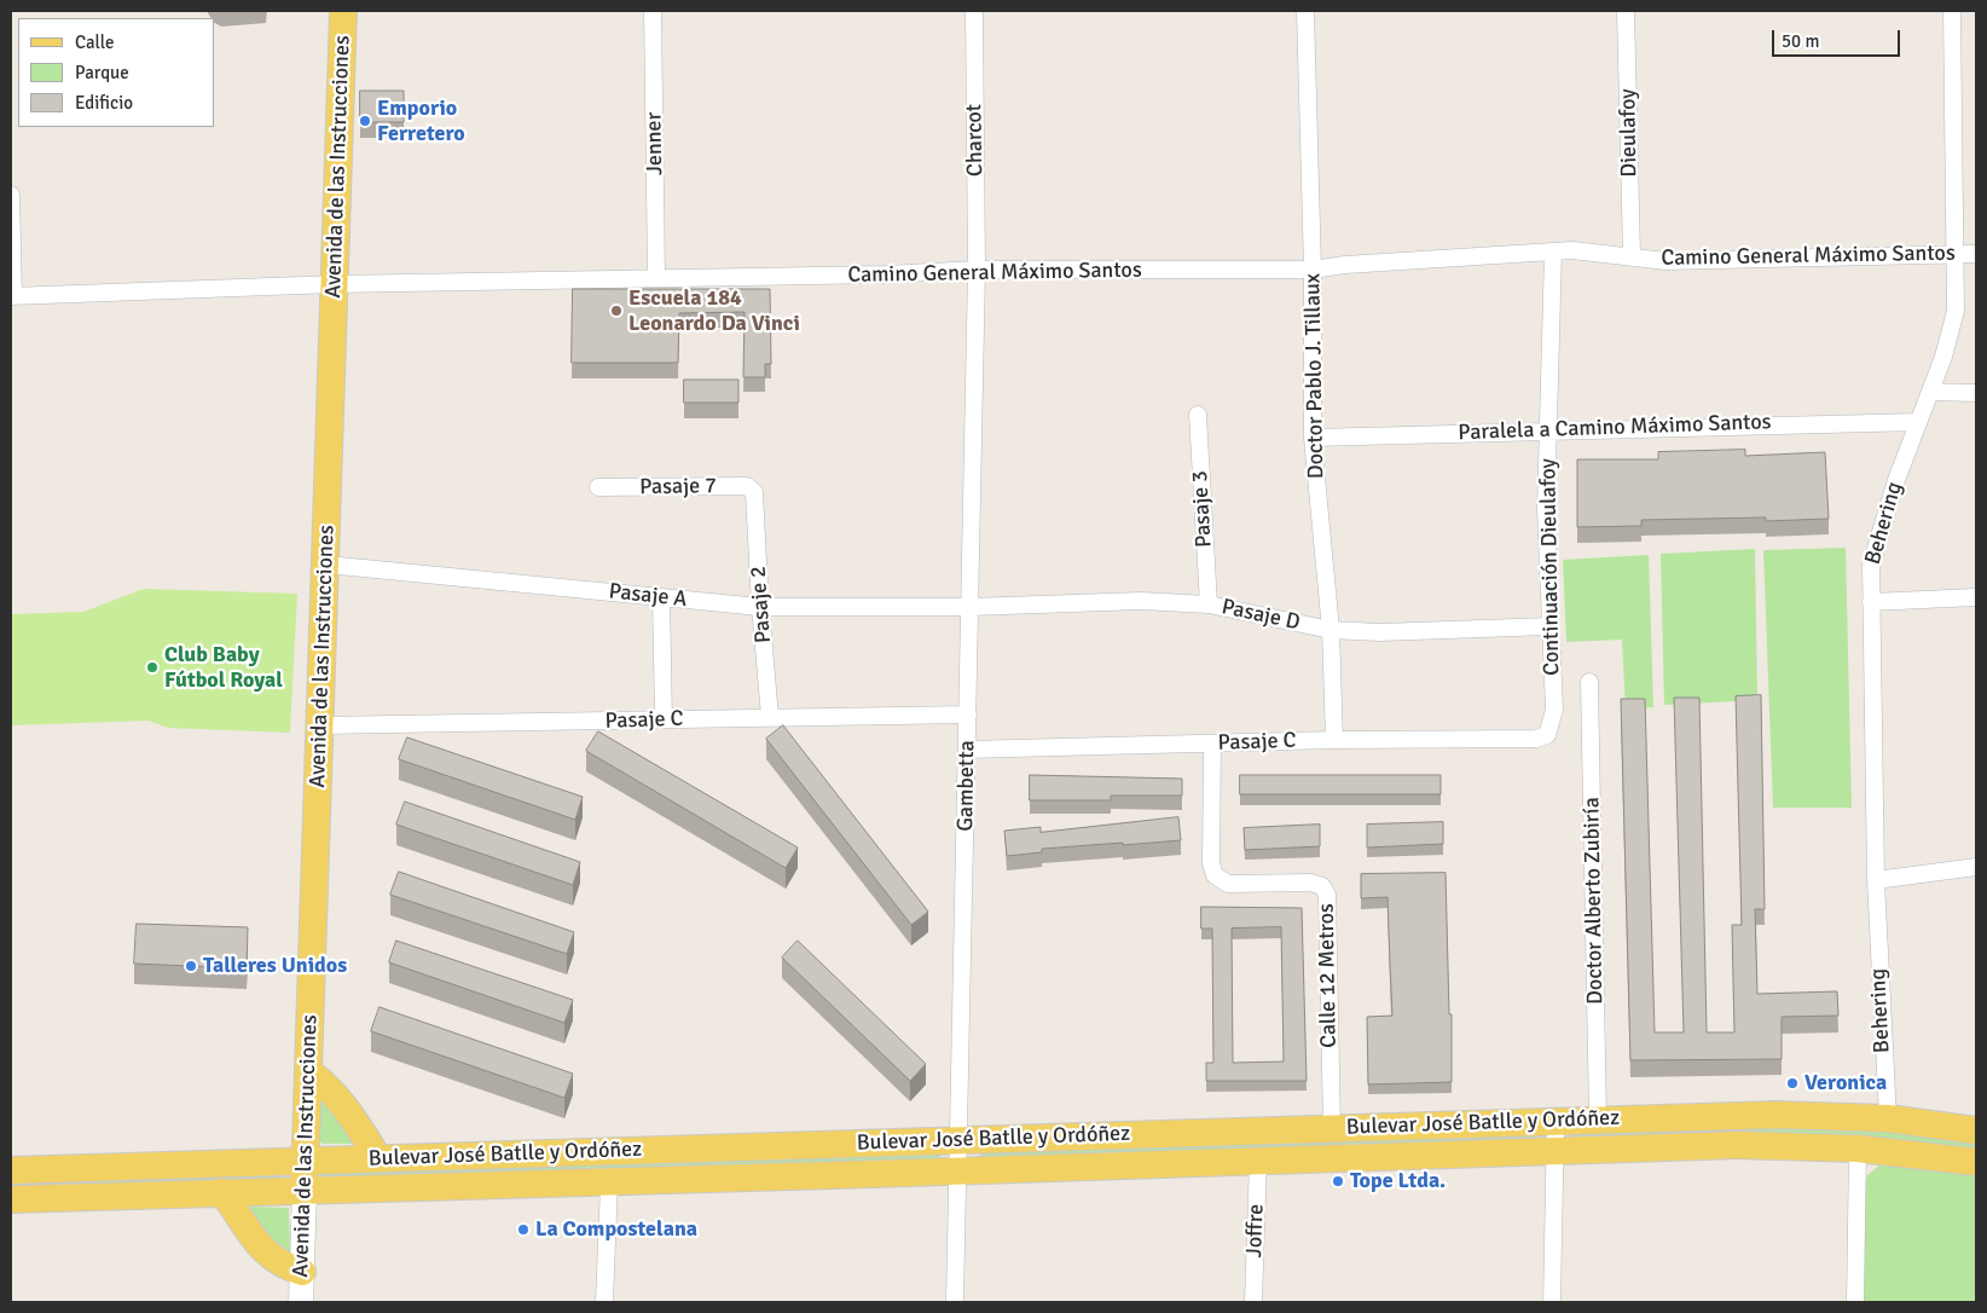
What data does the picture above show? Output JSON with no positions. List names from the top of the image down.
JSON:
{
  "streets": {
    "main road": ["Avenida de las Instrucciones", "Bulevar José Batlle y Ordóñez"],
    "street": [
      "Dieulafoy",
      "Charcot",
      "Jenner",
      "Camino General Máximo Santos",
      "Doctor Pablo J. Tillaux",
      "Paralela a Camino Máximo Santos",
      "Pasaje 7",
      "Pasaje 3",
      "Behering",
      "Continuación Dieulafoy",
      "Pasaje A",
      "Pasaje 2",
      "Pasaje D",
      "Pasaje C",
      "Gambetta",
      "Doctor Alberto Zubiría",
      "Calle 12 Metros",
      "Joffre"
    ]
  },
  "crossings": [
    ["Dieulafoy", "Camino General Máximo Santos"],
    ["Charcot", "Camino General Máximo Santos"],
    ["Charcot", "Gambetta"],
    ["Jenner", "Camino General Máximo Santos"],
    ["Avenida de las Instrucciones", "Camino General Máximo Santos"],
    ["Avenida de las Instrucciones", "Pasaje A"],
    ["Avenida de las Instrucciones", "Pasaje C"],
    ["Avenida de las Instrucciones", "Bulevar José Batlle y Ordóñez"],
    ["Camino General Máximo Santos", "Doctor Pablo J. Tillaux"],
    ["Camino General Máximo Santos", "Behering"],
    ["Camino General Máximo Santos", "Continuación Dieulafoy"],
    ["Camino General Máximo Santos", "Gambetta"],
    ["Doctor Pablo J. Tillaux", "Paralela a Camino Máximo Santos"],
    ["Doctor Pablo J. Tillaux", "Pasaje D"],
    ["Doctor Pablo J. Tillaux", "Pasaje C"],
    ["Paralela a Camino Máximo Santos", "Behering"],
    ["Paralela a Camino Máximo Santos", "Continuación Dieulafoy"],
    ["Pasaje 7", "Pasaje 2"],
    ["Pasaje 3", "Pasaje D"],
    ["Behering", "Bulevar José Batlle y Ordóñez"],
    ["Continuación Dieulafoy", "Pasaje D"],
    ["Continuación Dieulafoy", "Pasaje C"],
    ["Pasaje A", "Pasaje 2"],
    ["Pasaje A", "Pasaje D"],
    ["Pasaje A", "Gambetta"],
    ["Pasaje 2", "Pasaje C"],
    ["Pasaje D", "Gambetta"],
    ["Pasaje C", "Gambetta"],
    ["Pasaje C", "Calle 12 Metros"],
    ["Gambetta", "Bulevar José Batlle y Ordóñez"],
    ["Doctor Alberto Zubiría", "Bulevar José Batlle y Ordóñez"],
    ["Calle 12 Metros", "Bulevar José Batlle y Ordóñez"],
    ["Bulevar José Batlle y Ordóñez", "Joffre"]
  ],
  "places": [
    "Emporio Ferretero",
    "Escuela 184 Leonardo Da Vinci",
    "Club Baby Fútbol Royal",
    "Talleres Unidos",
    "Veronica",
    "Tope Ltda.",
    "La Compostelana"
  ],
  "legend": ["Calle", "Parque", "Edificio"],
  "scale_bar": "50 m"
}
